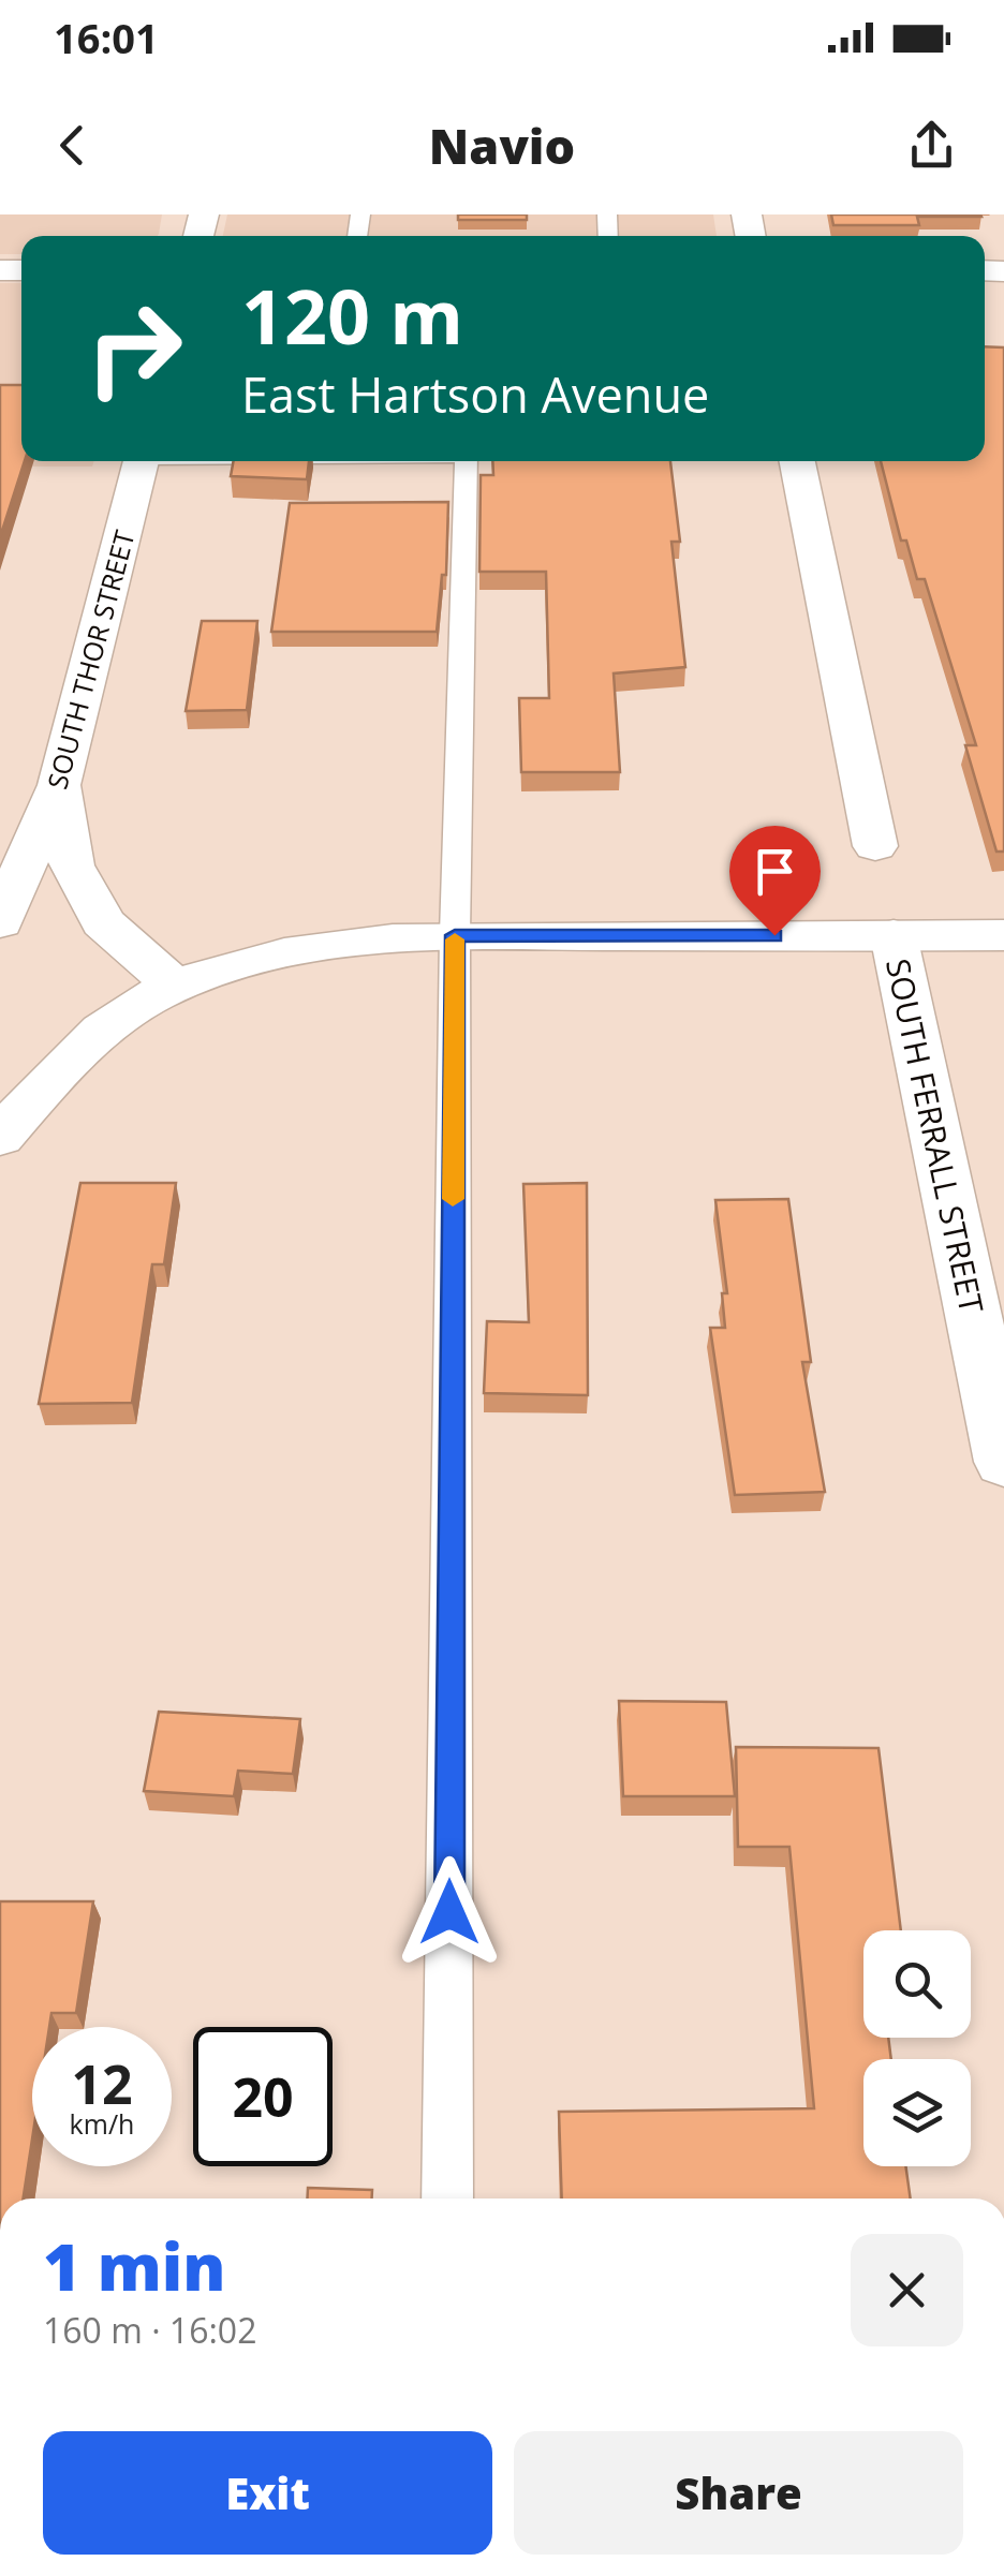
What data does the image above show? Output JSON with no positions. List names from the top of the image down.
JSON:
{
  "streets": {
    "main road": ["SOUTH THOR STREET", "SOUTH FERRALL STREET"]
  },
  "page": {
    "status": "16:01",
    "header": "Navio",
    "turn": ["120 m", "East Hartson Avenue"],
    "speed": "12 km/h",
    "limit": "20",
    "heading": ["1 min", "160 m · 16:02"],
    "buttons": ["Exit", "Share"]
  }
}
